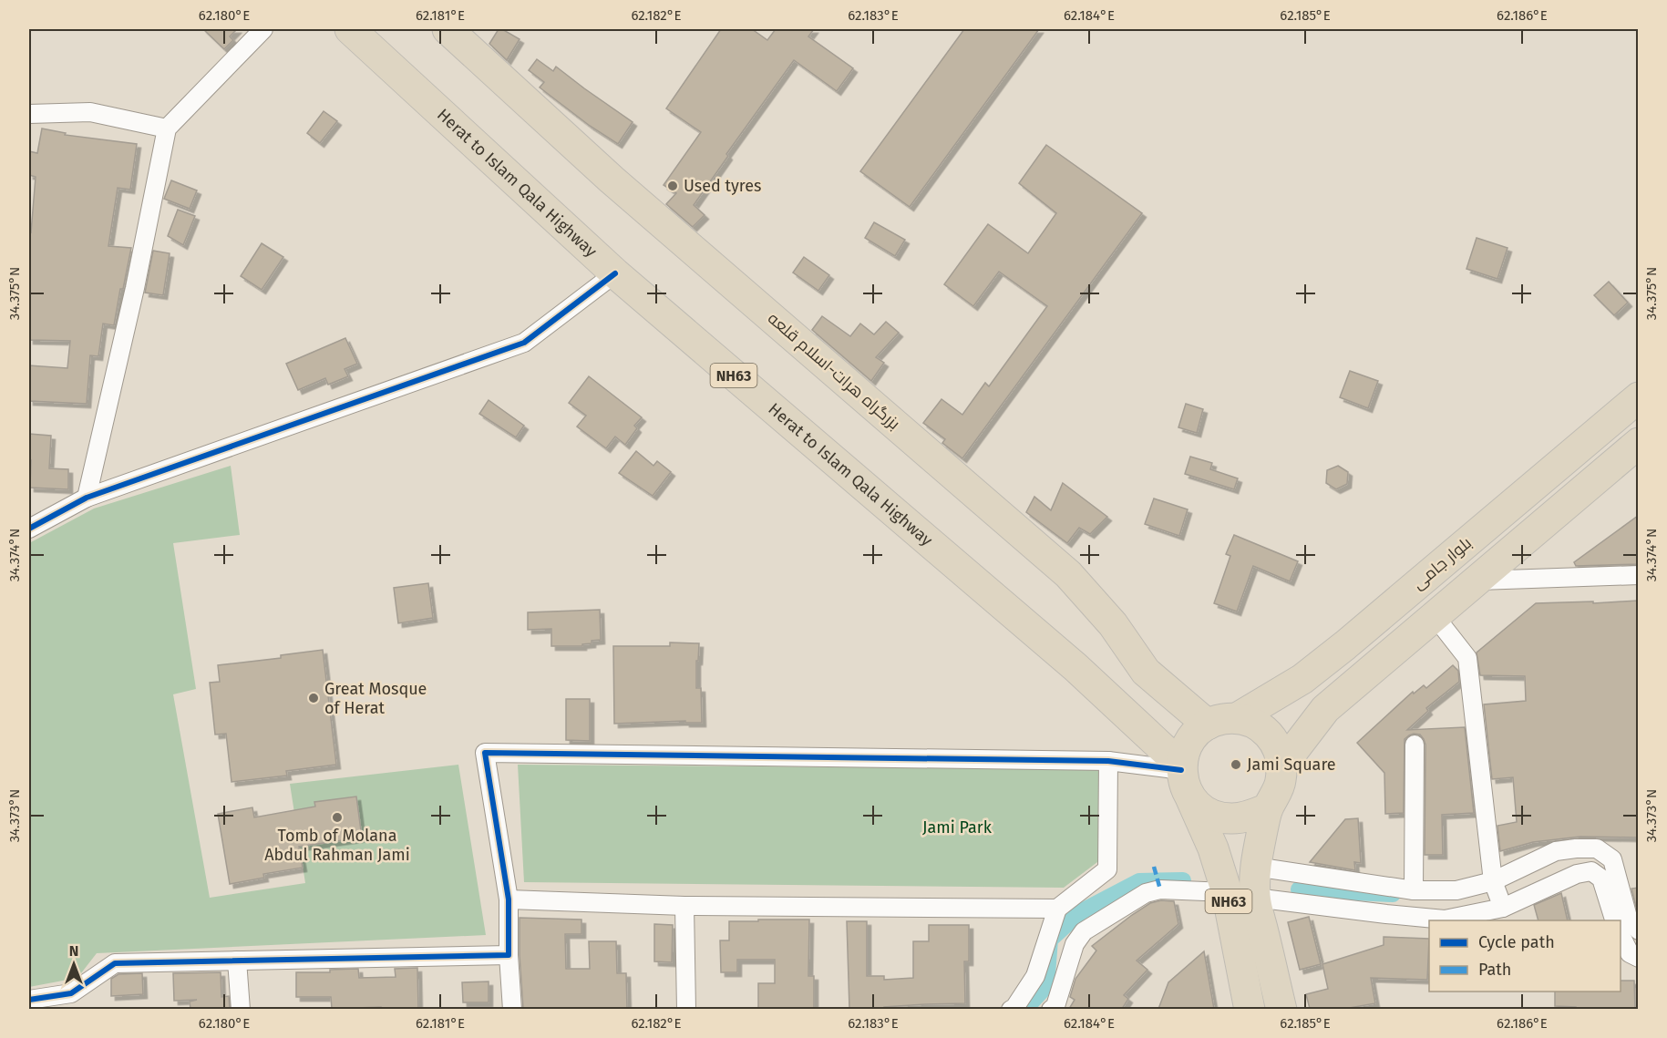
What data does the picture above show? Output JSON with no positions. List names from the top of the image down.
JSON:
{
  "streets": {
    "highway": [
      "Herat to Islam Qala Highway",
      "بزرگراه هرات-اسلام قلعه",
      "NH63",
      "بلوار جامی"
    ]
  },
  "crossings": [
    ["Herat to Islam Qala Highway", "بزرگراه هرات-اسلام قلعه"],
    ["Herat to Islam Qala Highway", "NH63"],
    ["Herat to Islam Qala Highway", "بلوار جامی"],
    ["بزرگراه هرات-اسلام قلعه", "NH63"],
    ["بزرگراه هرات-اسلام قلعه", "بلوار جامی"],
    ["NH63", "بلوار جامی"]
  ],
  "parks": ["Jami Park"],
  "places": [
    "Used tyres",
    "Great Mosque of Herat",
    "Jami Square",
    "Tomb of Molana Abdul Rahman Jami"
  ],
  "legend": ["Cycle path", "Path"],
  "north": "top",
  "coordinates": [
    "62.180°E",
    "62.181°E",
    "62.182°E",
    "62.183°E",
    "62.184°E",
    "62.185°E",
    "62.186°E",
    "34.375°N",
    "34.374°N",
    "34.373°N"
  ]
}
